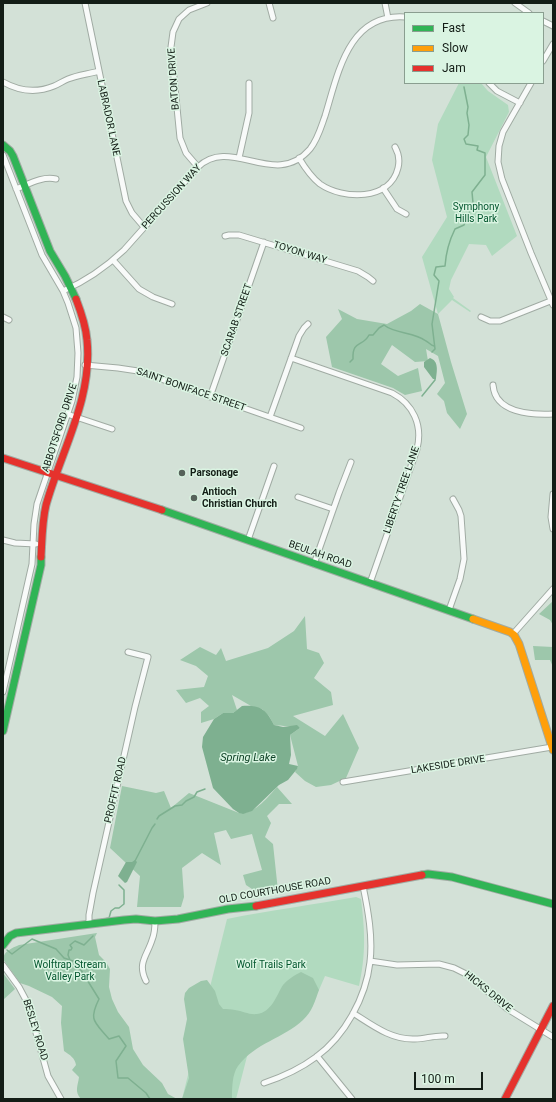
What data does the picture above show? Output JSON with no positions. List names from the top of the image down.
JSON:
{
  "streets": {
    "street": [
      "BATON DRIVE",
      "LABRADOR LANE",
      "PERCUSSION WAY",
      "TOYON WAY",
      "SCARAB STREET",
      "SAINT BONIFACE STREET",
      "ABBOTSFORD DRIVE",
      "LIBERTY TREE LANE",
      "BEULAH ROAD",
      "LAKESIDE DRIVE",
      "PROFFIT ROAD",
      "OLD COURTHOUSE ROAD",
      "HICKS DRIVE",
      "BESLEY ROAD"
    ]
  },
  "crossings": [
    ["BATON DRIVE", "PERCUSSION WAY"],
    ["LABRADOR LANE", "PERCUSSION WAY"],
    ["PERCUSSION WAY", "ABBOTSFORD DRIVE"],
    ["TOYON WAY", "SCARAB STREET"],
    ["SCARAB STREET", "SAINT BONIFACE STREET"],
    ["SAINT BONIFACE STREET", "ABBOTSFORD DRIVE"],
    ["ABBOTSFORD DRIVE", "BEULAH ROAD"],
    ["LIBERTY TREE LANE", "BEULAH ROAD"],
    ["PROFFIT ROAD", "OLD COURTHOUSE ROAD"]
  ],
  "water": ["Spring Lake"],
  "parks": ["Symphony Hills Park", "Wolftrap Stream Valley Park", "Wolf Trails Park"],
  "places": ["Parsonage", "Antioch Christian Church"],
  "legend": ["Fast", "Slow", "Jam"],
  "scale_bar": "100 m"
}
